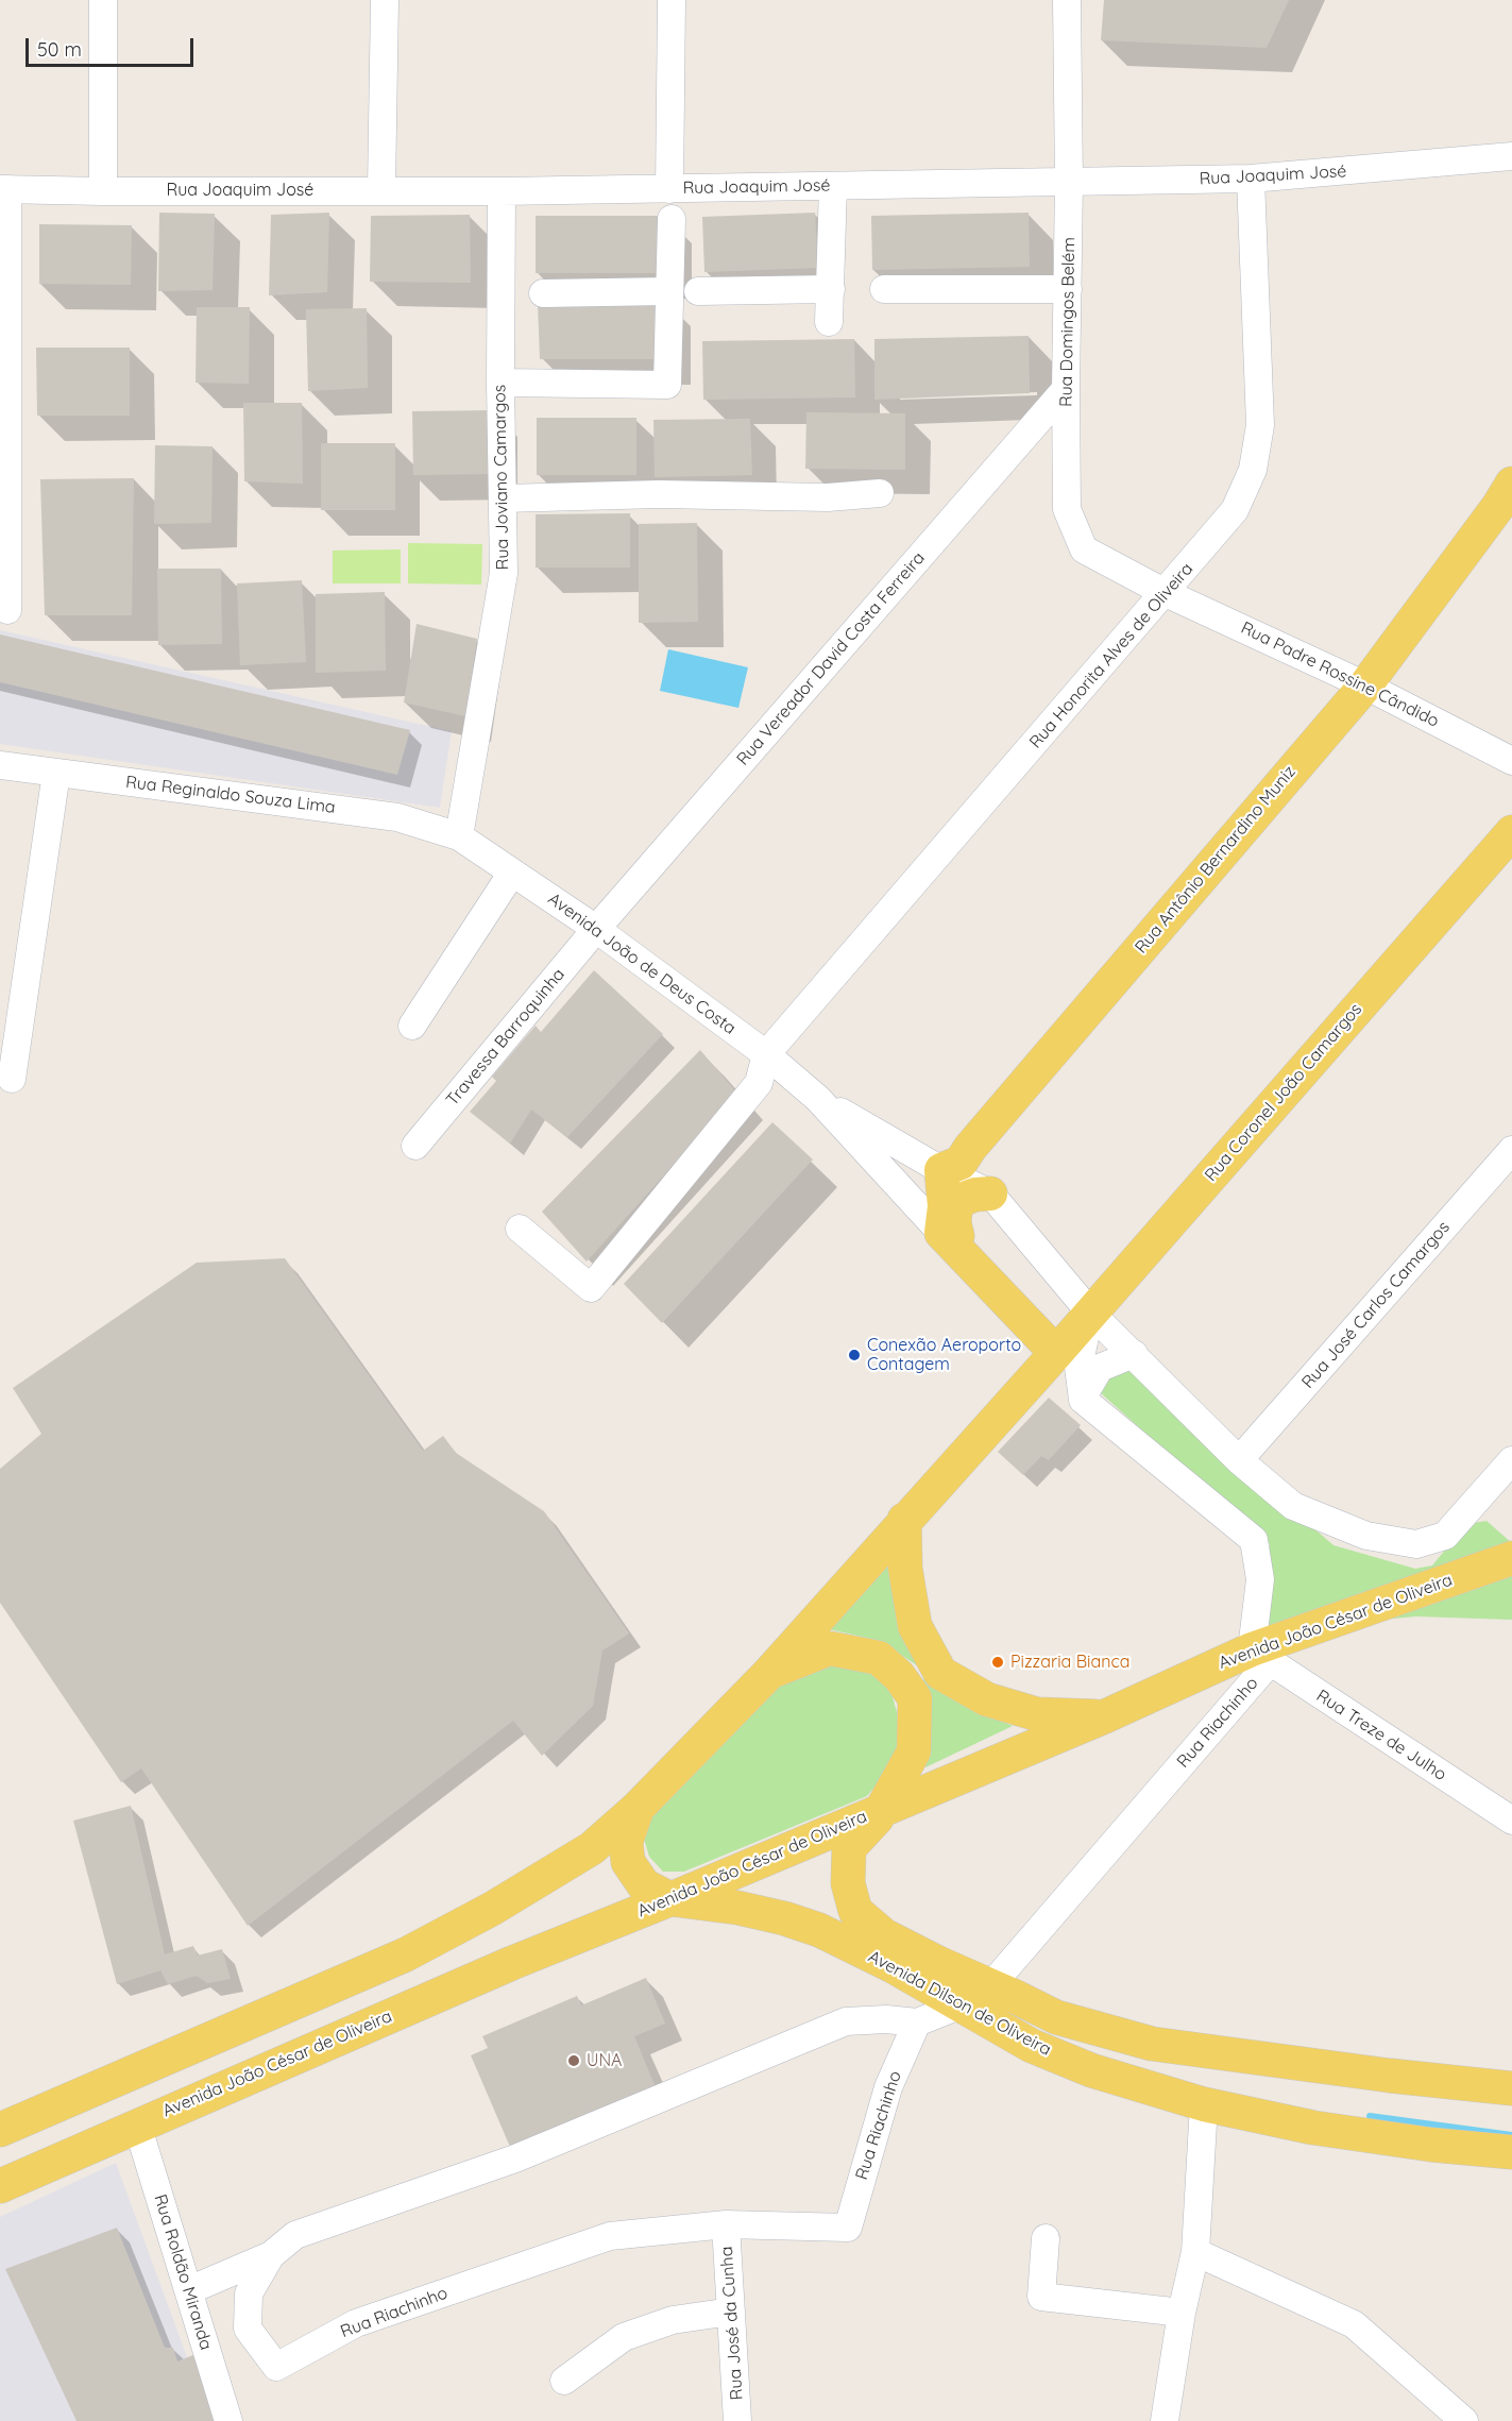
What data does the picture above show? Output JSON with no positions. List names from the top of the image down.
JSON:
{
  "streets": {
    "main road": [
      "Rua Antônio Bernardino Muniz",
      "Avenida João de Deus Costa",
      "Rua Coronel João Camargos",
      "Avenida João César de Oliveira",
      "Avenida Dilson de Oliveira"
    ],
    "street": [
      "Rua Joaquim José",
      "Rua Domingos Belém",
      "Rua Joviano Camargos",
      "Rua Honorita Alves de Oliveira",
      "Rua Vereador David Costa Ferreira",
      "Rua Padre Rossine Cândido",
      "Rua Reginaldo Souza Lima",
      "Travessa Barroquinha",
      "Rua José Carlos Camargos",
      "Rua Riachinho",
      "Rua Treze de Julho",
      "Rua Roldão Miranda",
      "Rua José da Cunha"
    ]
  },
  "crossings": [
    ["Rua Joaquim José", "Rua Domingos Belém"],
    ["Rua Joaquim José", "Rua Joviano Camargos"],
    ["Rua Joaquim José", "Rua Honorita Alves de Oliveira"],
    ["Rua Domingos Belém", "Rua Honorita Alves de Oliveira"],
    ["Rua Domingos Belém", "Rua Vereador David Costa Ferreira"],
    ["Rua Domingos Belém", "Rua Padre Rossine Cândido"],
    ["Rua Joviano Camargos", "Rua Reginaldo Souza Lima"],
    ["Rua Joviano Camargos", "Avenida João de Deus Costa"],
    ["Rua Honorita Alves de Oliveira", "Rua Padre Rossine Cândido"],
    ["Rua Honorita Alves de Oliveira", "Avenida João de Deus Costa"],
    ["Rua Vereador David Costa Ferreira", "Avenida João de Deus Costa"],
    ["Rua Vereador David Costa Ferreira", "Travessa Barroquinha"],
    ["Rua Padre Rossine Cândido", "Rua Antônio Bernardino Muniz"],
    ["Rua Reginaldo Souza Lima", "Avenida João de Deus Costa"],
    ["Rua Antônio Bernardino Muniz", "Avenida João de Deus Costa"],
    ["Avenida João de Deus Costa", "Travessa Barroquinha"],
    ["Avenida João de Deus Costa", "Rua Coronel João Camargos"],
    ["Avenida João de Deus Costa", "Rua José Carlos Camargos"],
    ["Avenida João César de Oliveira", "Rua Riachinho"],
    ["Avenida João César de Oliveira", "Rua Treze de Julho"],
    ["Avenida João César de Oliveira", "Avenida Dilson de Oliveira"],
    ["Avenida João César de Oliveira", "Rua Roldão Miranda"],
    ["Rua Riachinho", "Rua Treze de Julho"],
    ["Rua Riachinho", "Avenida Dilson de Oliveira"],
    ["Rua Riachinho", "Rua José da Cunha"]
  ],
  "places": ["Conexão Aeroporto Contagem", "Pizzaria Bianca", "UNA"],
  "scale_bar": "50 m"
}
